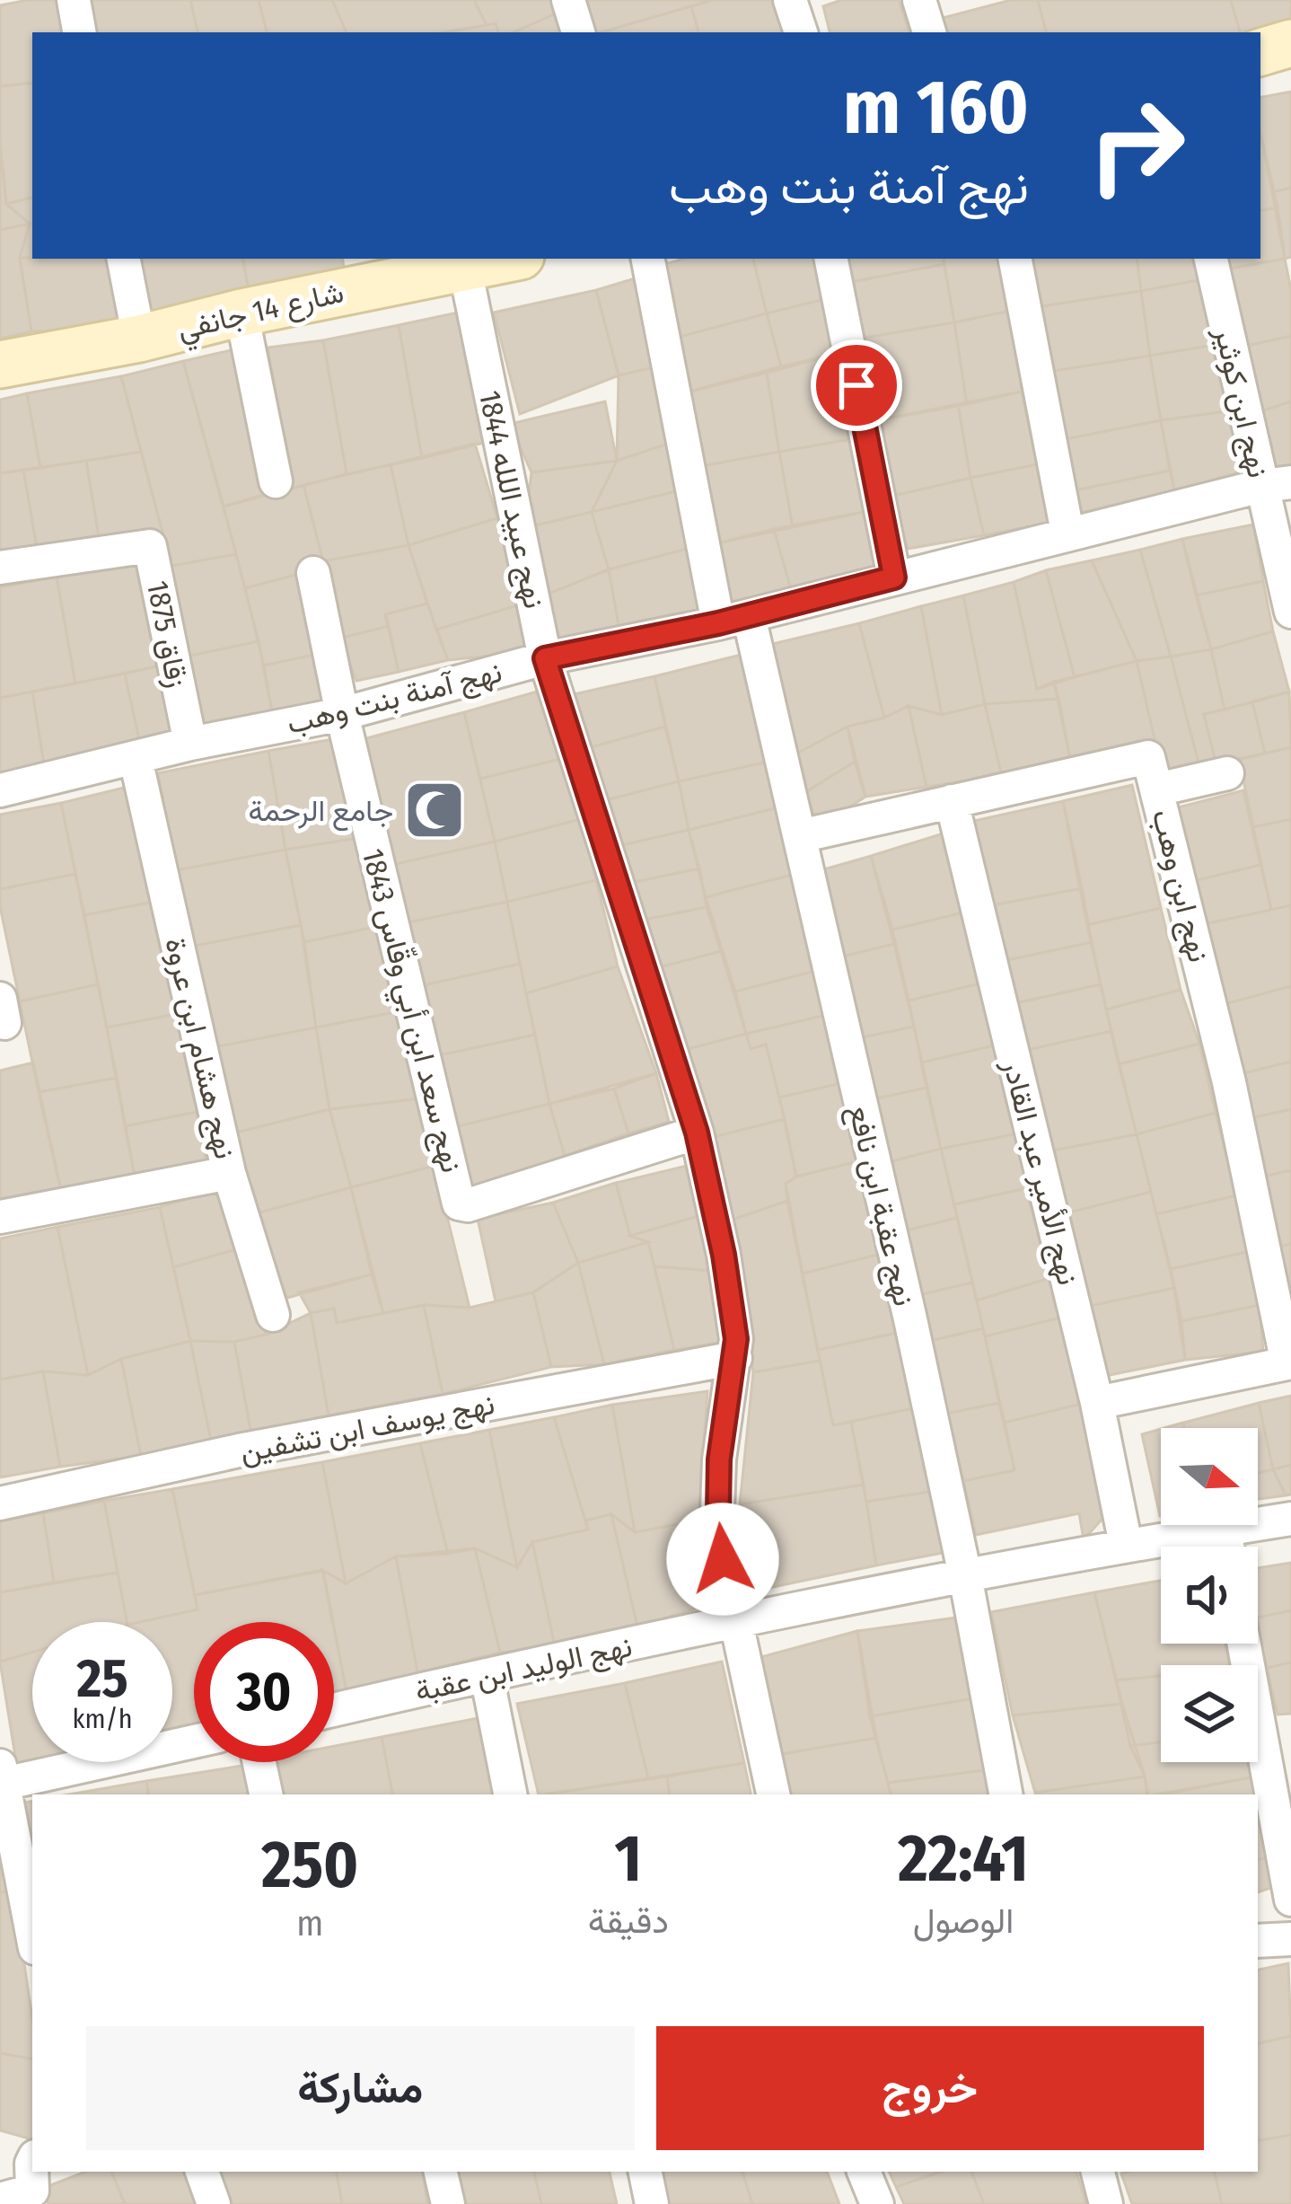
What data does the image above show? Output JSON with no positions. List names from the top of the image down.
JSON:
{
  "streets": {
    "street": [
      "شارع 14 جانفي",
      "نهج ابن كوثير",
      "نهج عبيد اللله 1844",
      "زقاق 1875",
      "نهج آمنة بنت وهب",
      "نهج ابن وهب",
      "نهج سعد ابن أبي وقّاس 1843",
      "نهج هشام ابن عروة",
      "نهج الأمير عبد القادر",
      "نهج عقبة ابن نافع",
      "نهج يوسف ابن تشفين",
      "نهج الوليد ابن عقبة"
    ]
  },
  "crossings": [
    ["شارع 14 جانفي", "نهج عبيد اللله 1844"],
    ["نهج ابن كوثير", "نهج آمنة بنت وهب"],
    ["نهج عبيد اللله 1844", "نهج آمنة بنت وهب"],
    ["نهج عبيد اللله 1844", "نهج سعد ابن أبي وقّاس 1843"],
    ["نهج عبيد اللله 1844", "نهج يوسف ابن تشفين"],
    ["نهج عبيد اللله 1844", "نهج الوليد ابن عقبة"],
    ["زقاق 1875", "نهج آمنة بنت وهب"],
    ["نهج آمنة بنت وهب", "نهج سعد ابن أبي وقّاس 1843"],
    ["نهج آمنة بنت وهب", "نهج هشام ابن عروة"],
    ["نهج آمنة بنت وهب", "نهج عقبة ابن نافع"],
    ["نهج ابن وهب", "نهج الأمير عبد القادر"],
    ["نهج ابن وهب", "نهج عقبة ابن نافع"],
    ["نهج الأمير عبد القادر", "نهج الوليد ابن عقبة"],
    ["نهج عقبة ابن نافع", "نهج الوليد ابن عقبة"]
  ],
  "places": {
    "mosque": ["جامع الرحمة"]
  },
  "north": "right",
  "page": {
    "turn": ["160 m", "نهج آمنة بنت وهب"],
    "speed": "25 km/h",
    "limit": "30",
    "eta": [
      "22:41",
      "الوصول",
      "1",
      "دقيقة",
      "250",
      "m"
    ],
    "buttons": ["خروج", "مشاركة"]
  }
}
